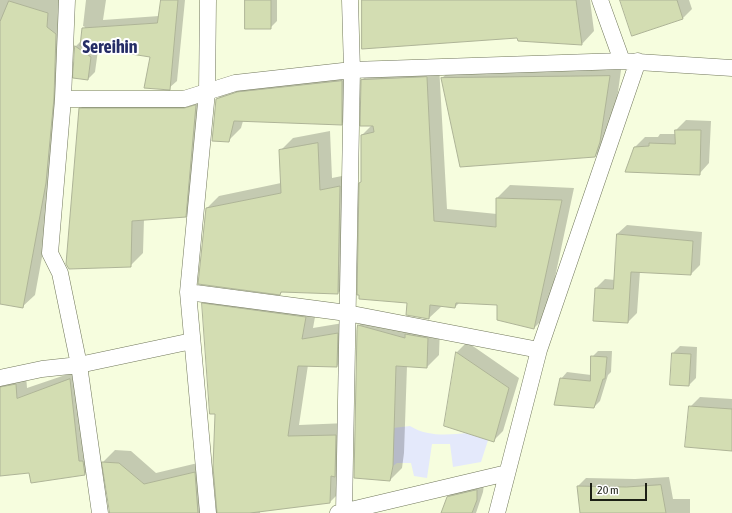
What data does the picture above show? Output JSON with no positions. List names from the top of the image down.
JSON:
{
  "districts": ["Sereihin"],
  "scale_bar": "20 m"
}
